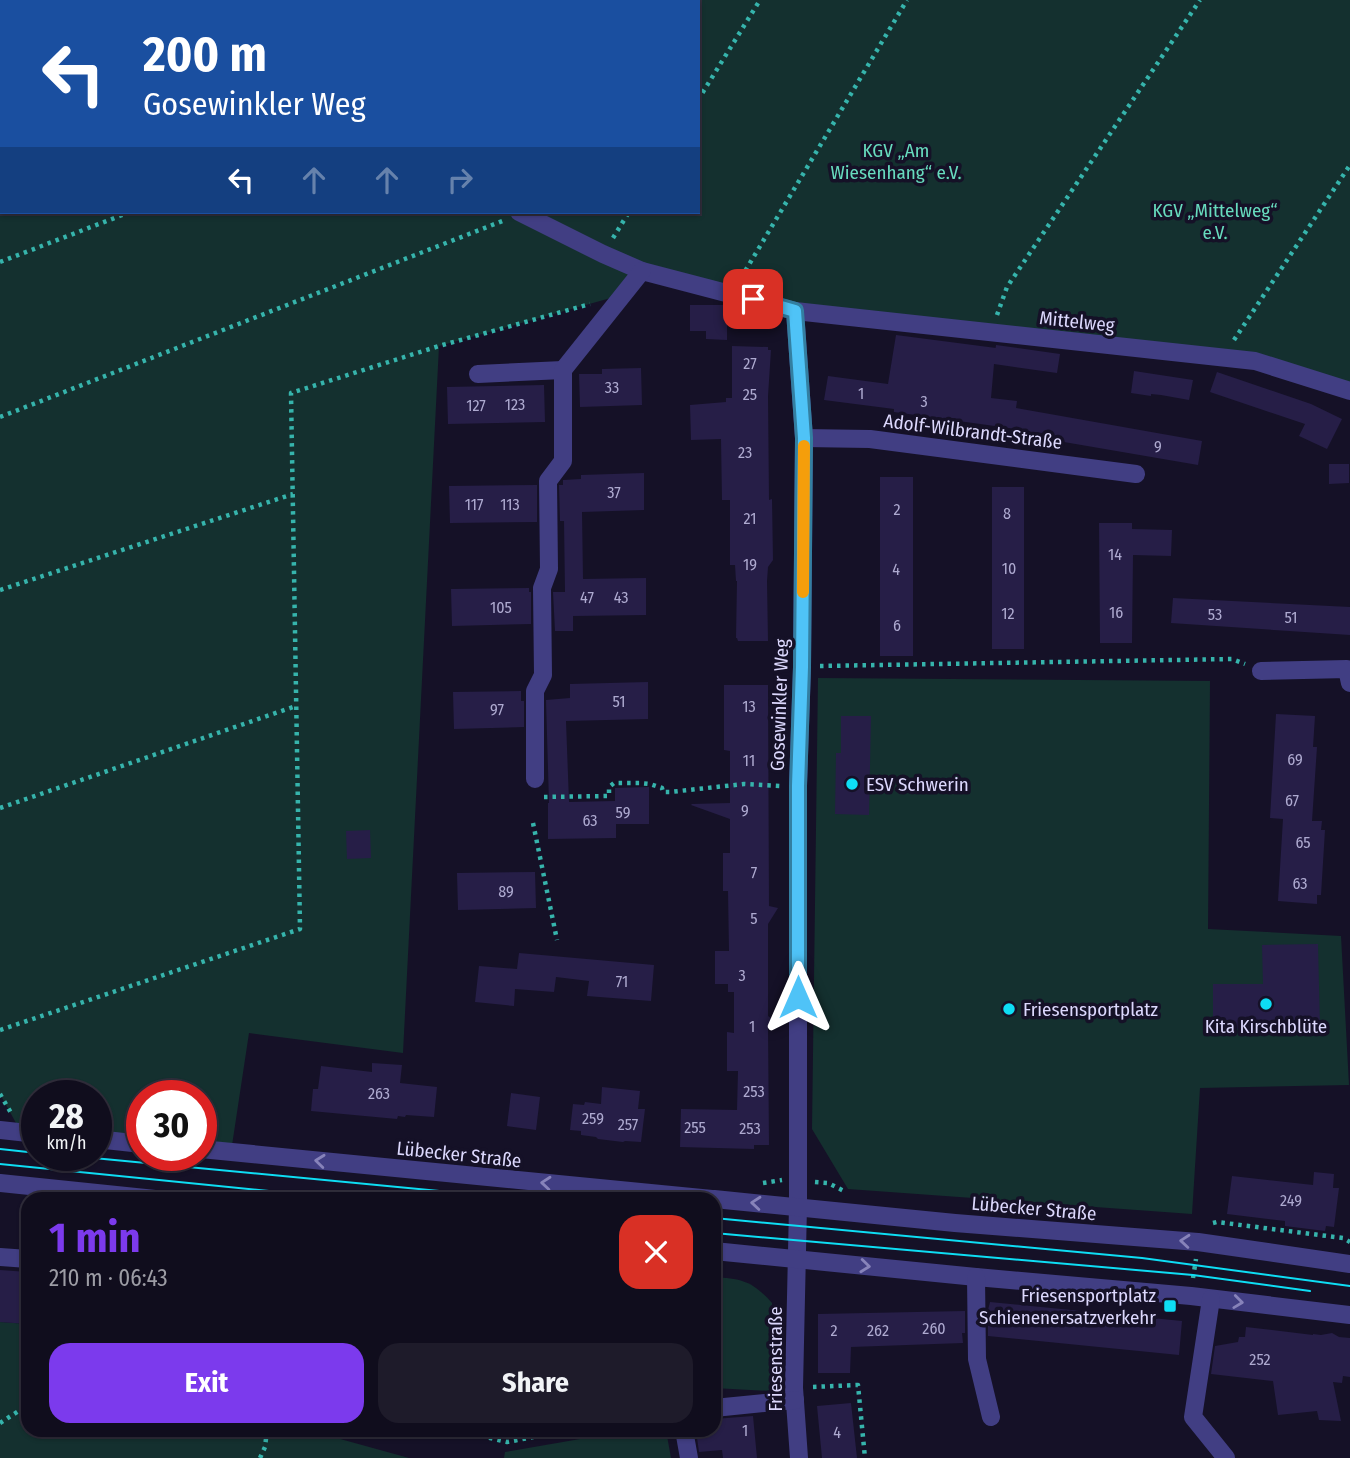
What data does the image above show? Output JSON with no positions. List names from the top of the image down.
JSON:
{
  "streets": {
    "street": [
      "Mittelweg",
      "Adolf-Wilbrandt-Straße",
      "Gosewinkler Weg",
      "Lübecker Straße",
      "Friesenstraße"
    ]
  },
  "crossings": [
    ["Mittelweg", "Gosewinkler Weg"],
    ["Adolf-Wilbrandt-Straße", "Gosewinkler Weg"],
    ["Gosewinkler Weg", "Lübecker Straße"],
    ["Gosewinkler Weg", "Friesenstraße"]
  ],
  "parks": ["KGV „Am Wiesenhang“ e.V.", "KGV „Mittelweg“ e.V."],
  "places": {
    "other": ["ESV Schwerin", "Kita Kirschblüte", "Friesensportplatz"],
    "transit": ["Friesensportplatz Schienenersatzverkehr"]
  },
  "house_numbers": [
    "27",
    "33",
    "1",
    "25",
    "3",
    "123",
    "127",
    "9",
    "23",
    "37",
    "117",
    "113",
    "2",
    "8",
    "21",
    "14",
    "19",
    "10",
    "4",
    "47",
    "43",
    "105",
    "16",
    "12",
    "53",
    "51",
    "6",
    "51",
    "13",
    "97",
    "69",
    "11",
    "67",
    "9",
    "59",
    "63",
    "65",
    "7",
    "63",
    "89",
    "5",
    "3",
    "71",
    "1",
    "253",
    "263",
    "259",
    "257",
    "255",
    "253",
    "249",
    "260",
    "2",
    "262",
    "252",
    "1",
    "4"
  ],
  "page": {
    "turn": ["200 m", "Gosewinkler Weg"],
    "speed": "28 km/h",
    "limit": "30",
    "heading": ["1 min", "210 m · 06:43"],
    "buttons": ["Exit", "Share"]
  }
}
